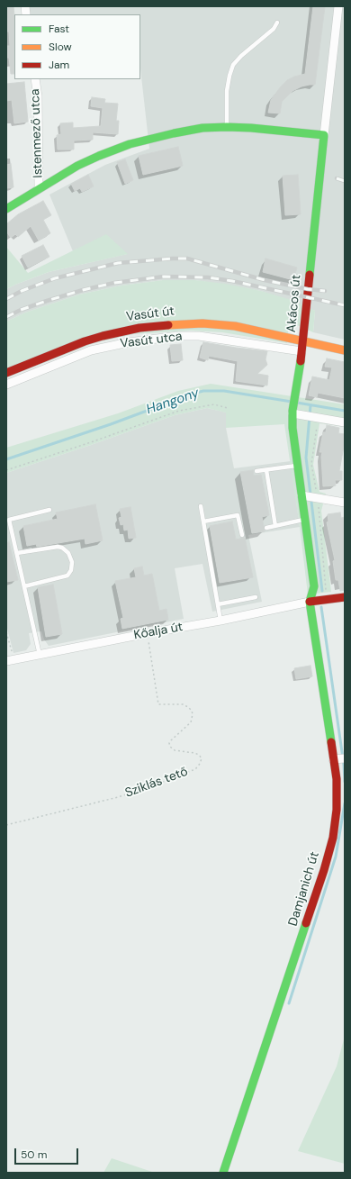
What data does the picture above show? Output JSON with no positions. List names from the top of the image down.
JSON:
{
  "streets": {
    "street": [
      "Istenmező utca",
      "Akácos út",
      "Vasút út",
      "Vasút utca",
      "Kőalja út",
      "Damjanich út"
    ],
    "path": ["Sziklás tető"]
  },
  "crossings": [
    ["Akácos út", "Vasút út"],
    ["Akácos út", "Vasút utca"],
    ["Akácos út", "Kőalja út"],
    ["Akácos út", "Damjanich út"],
    ["Kőalja út", "Sziklás tető"],
    ["Kőalja út", "Damjanich út"]
  ],
  "water": ["Hangony"],
  "legend": ["Fast", "Slow", "Jam"],
  "scale_bar": "50 m"
}
